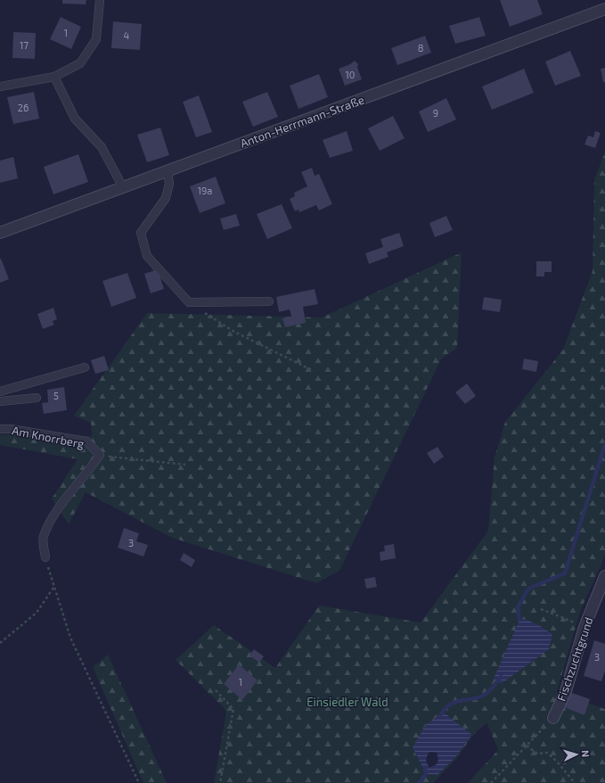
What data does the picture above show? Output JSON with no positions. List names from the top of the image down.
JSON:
{
  "streets": {
    "street": ["Anton-Herrmann-Straße", "Fischzuchtgrund"],
    "lane": ["Am Knorrberg"]
  },
  "parks": ["Einsiedler Wald"],
  "house_numbers": [
    "1",
    "4",
    "17",
    "8",
    "10",
    "26",
    "9",
    "19a",
    "5",
    "3",
    "3",
    "1"
  ],
  "north": "right"
}
